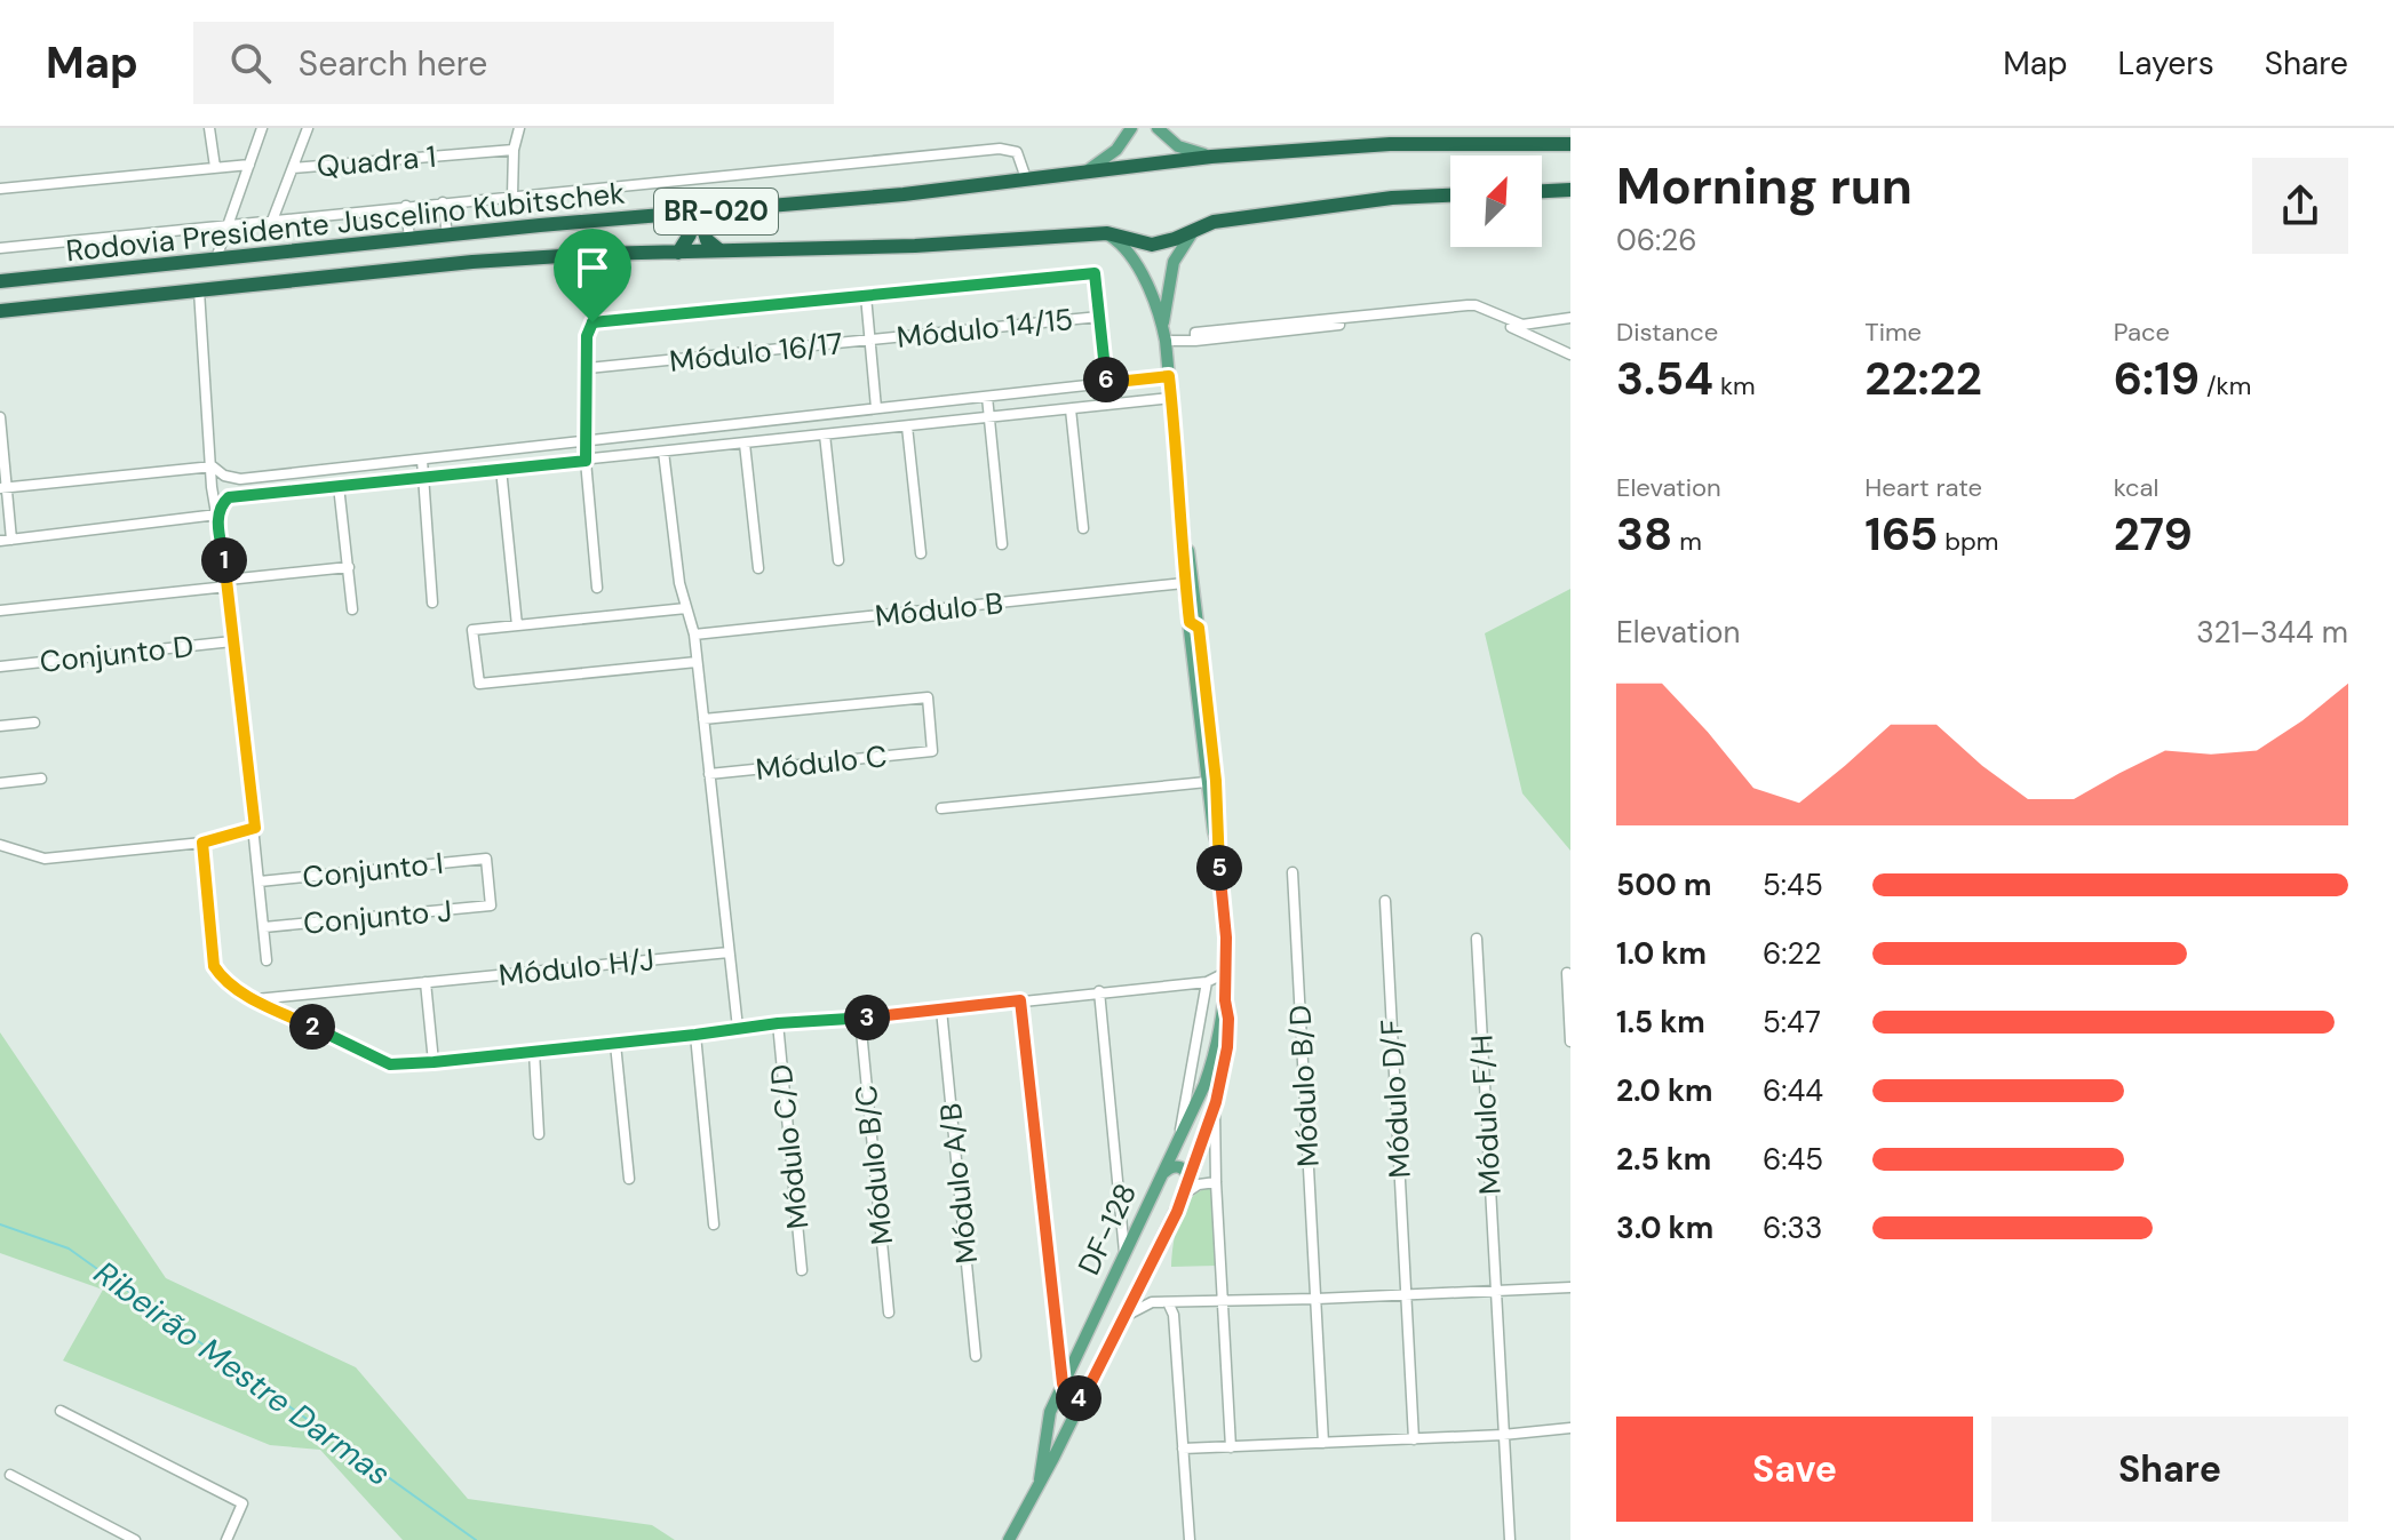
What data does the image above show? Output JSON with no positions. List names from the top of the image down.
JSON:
{
  "streets": {
    "highway": ["BR-020", "Rodovia Presidente Juscelino Kubitschek"],
    "main road": ["DF-128"],
    "street": [
      "Quadra 1",
      "Módulo 14/15",
      "Módulo 16/17",
      "Módulo B",
      "Conjunto D",
      "Módulo C",
      "Conjunto I",
      "Conjunto J",
      "Módulo H/J",
      "Módulo B/D",
      "Módulo D/F",
      "Módulo F/H",
      "Módulo C/D",
      "Módulo B/C",
      "Módulo A/B"
    ]
  },
  "crossings": [
    ["Rodovia Presidente Juscelino Kubitschek", "DF-128"],
    ["Módulo 14/15", "Módulo 16/17"],
    ["Módulo B", "DF-128"],
    ["Conjunto I", "Conjunto J"]
  ],
  "water": ["Ribeirão Mestre Darmas"],
  "north": "top right",
  "page": {
    "header": "Map",
    "search": "Search here",
    "nav": ["Map", "Layers", "Share"],
    "heading": ["Morning run", "06:26"],
    "stats": [
      ["Distance", "3.54 km"],
      ["Time", "22:22"],
      ["Pace", "6:19 /km"],
      ["Elevation", "38 m"],
      ["Heart rate", "165 bpm"],
      ["kcal", "279"]
    ],
    "pins": [
      "6",
      "1",
      "5",
      "3",
      "2",
      "4"
    ],
    "chart": ["Elevation", "321–344 m"],
    "list": [
      {
        "name": "500 m",
        "note": "5:45"
      },
      {
        "name": "1.0 km",
        "note": "6:22"
      },
      {
        "name": "1.5 km",
        "note": "5:47"
      },
      {
        "name": "2.0 km",
        "note": "6:44"
      },
      {
        "name": "2.5 km",
        "note": "6:45"
      },
      {
        "name": "3.0 km",
        "note": "6:33"
      }
    ],
    "buttons": ["Save", "Share"]
  }
}
